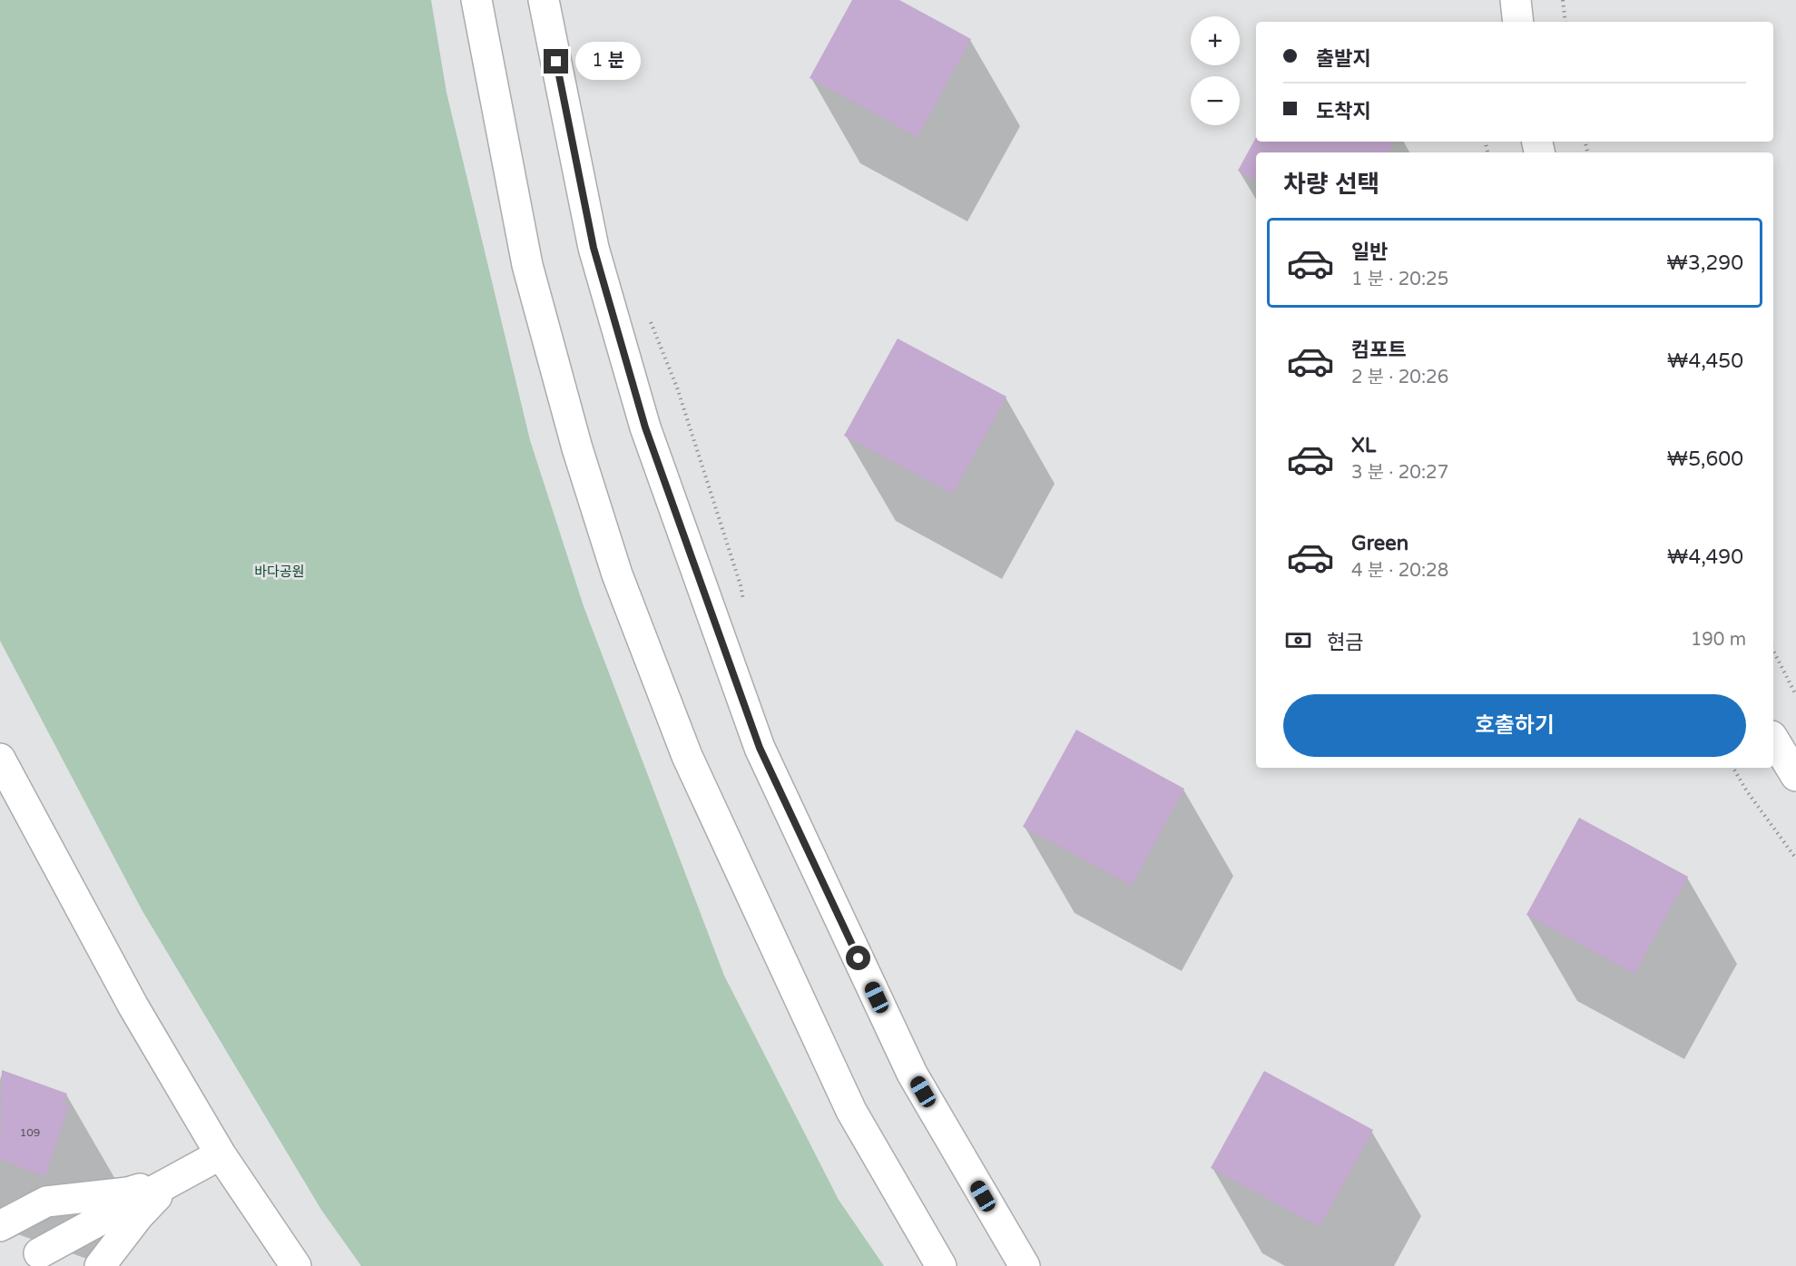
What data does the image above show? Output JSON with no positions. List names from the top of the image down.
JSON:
{
  "parks": ["바다공원"],
  "house_numbers": ["109"],
  "page": {
    "map_buttons": ["+", "−"],
    "banner": ["출발지", "도착지"],
    "bubble": "1 분",
    "heading": "차량 선택",
    "list": [
      {
        "name": "일반",
        "note": "1 분 · 20:25",
        "value": "₩3,290"
      },
      {
        "name": "컴포트",
        "note": "2 분 · 20:26",
        "value": "₩4,450"
      },
      {
        "name": "XL",
        "note": "3 분 · 20:27",
        "value": "₩5,600"
      },
      {
        "name": "Green",
        "note": "4 분 · 20:28",
        "value": "₩4,490"
      }
    ],
    "pay": ["현금", "190 m"],
    "buttons": "호출하기"
  }
}
